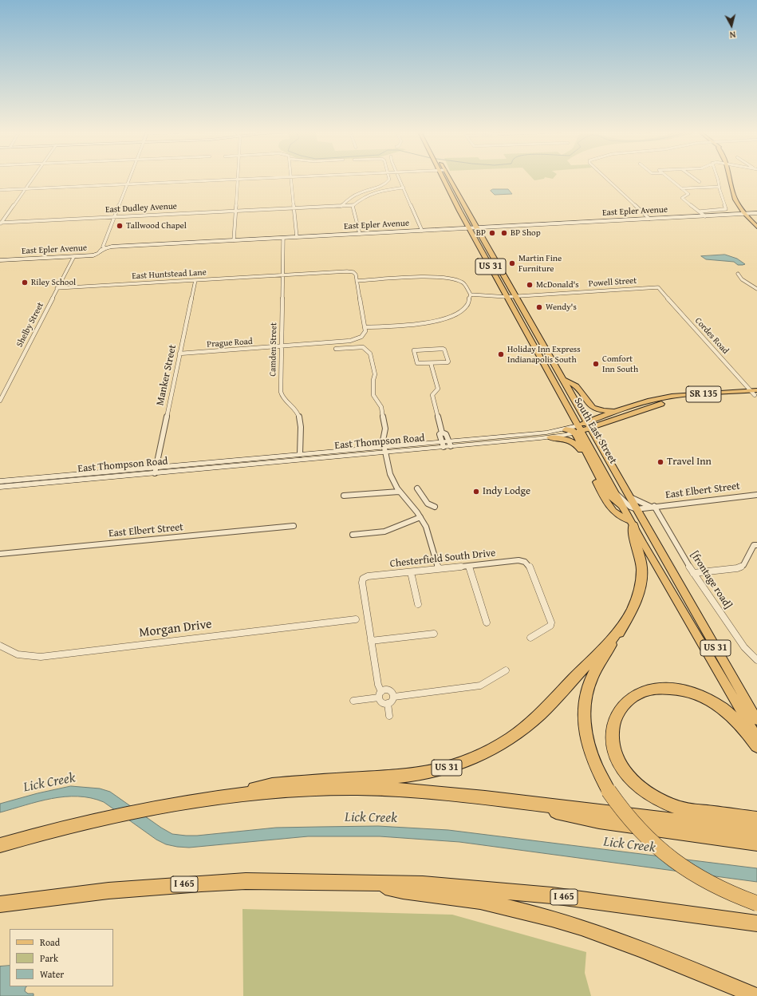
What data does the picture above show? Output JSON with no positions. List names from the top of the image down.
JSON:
{
  "streets": {
    "highway": ["US 31", "I 465"],
    "main road": [
      "East Epler Avenue",
      "SR 135",
      "South East Street",
      "East Thompson Road"
    ],
    "street": [
      "East Dudley Avenue",
      "East Huntstead Lane",
      "Powell Street",
      "Shelby Street",
      "Cordes Road",
      "Prague Road",
      "Camden Street",
      "Manker Street",
      "East Elbert Street",
      "Chesterfield South Drive",
      "[frontage road]",
      "Morgan Drive"
    ]
  },
  "crossings": [
    ["East Epler Avenue", "Shelby Street"],
    ["East Epler Avenue", "Camden Street"],
    ["East Epler Avenue", "South East Street"],
    ["US 31", "South East Street"],
    ["East Huntstead Lane", "Shelby Street"],
    ["East Huntstead Lane", "Camden Street"],
    ["East Huntstead Lane", "Manker Street"],
    ["Powell Street", "Cordes Road"],
    ["Powell Street", "South East Street"],
    ["Cordes Road", "East Thompson Road"],
    ["Prague Road", "Camden Street"],
    ["Prague Road", "Manker Street"],
    ["Camden Street", "East Thompson Road"],
    ["Manker Street", "East Thompson Road"],
    ["South East Street", "East Thompson Road"],
    ["South East Street", "East Elbert Street"],
    ["East Elbert Street", "[frontage road]"]
  ],
  "water": ["Lick Creek"],
  "places": [
    "Tallwood Chapel",
    "BP",
    "BP Shop",
    "Martin Fine Furniture",
    "Riley School",
    "McDonald's",
    "Wendy's",
    "Holiday Inn Express Indianapolis South",
    "Comfort Inn South",
    "Travel Inn",
    "Indy Lodge"
  ],
  "legend": ["Road", "Park", "Water"],
  "north": "bottom"
}
